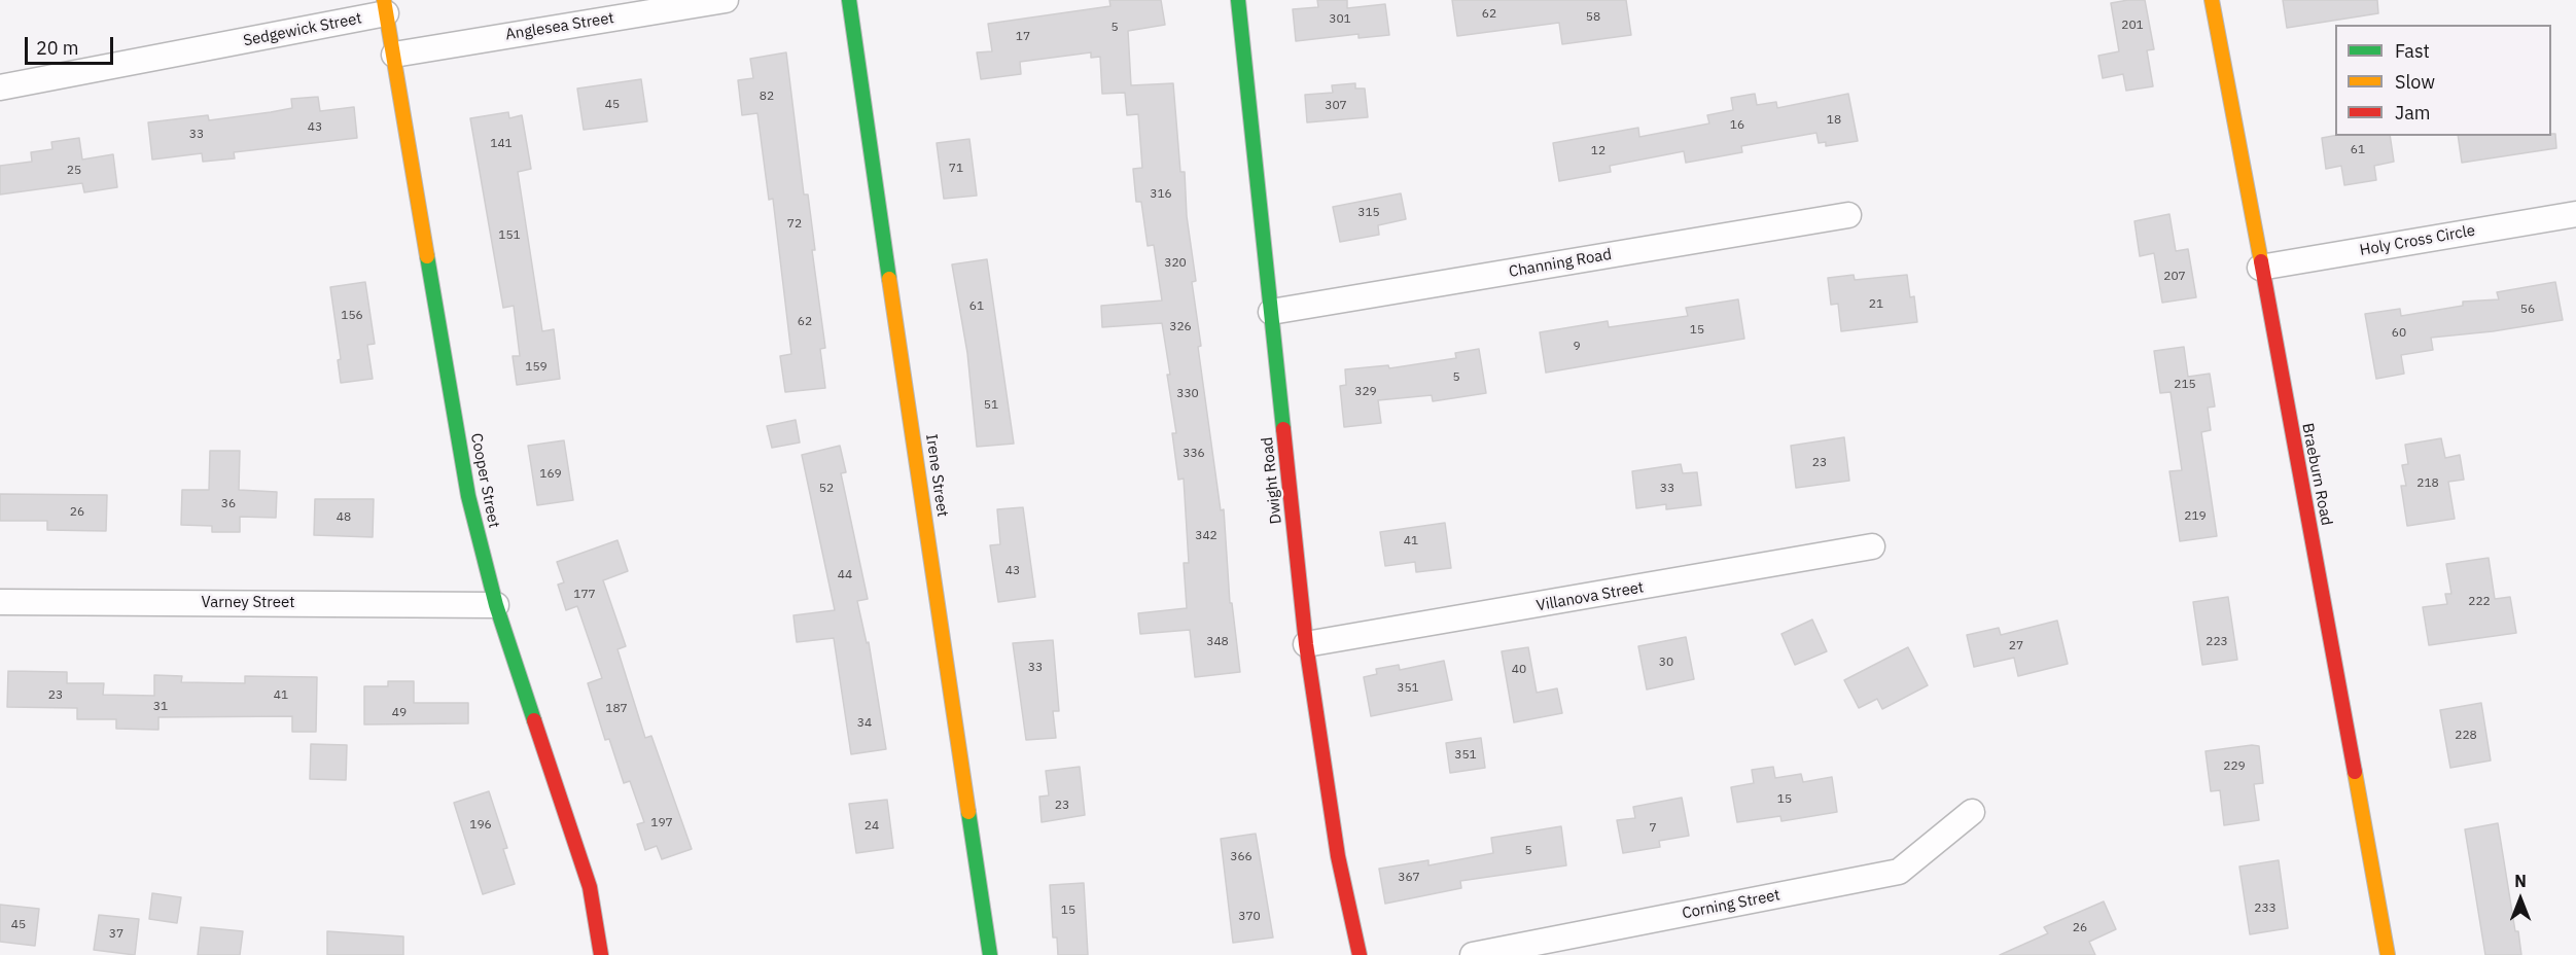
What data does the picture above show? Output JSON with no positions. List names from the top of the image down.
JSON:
{
  "streets": {
    "street": [
      "Anglesea Street",
      "Sedgewick Street",
      "Holy Cross Circle",
      "Channing Road",
      "Braeburn Road",
      "Irene Street",
      "Cooper Street",
      "Dwight Road",
      "Villanova Street",
      "Varney Street",
      "Corning Street"
    ]
  },
  "crossings": [
    ["Anglesea Street", "Cooper Street"],
    ["Sedgewick Street", "Cooper Street"],
    ["Holy Cross Circle", "Braeburn Road"],
    ["Channing Road", "Dwight Road"],
    ["Cooper Street", "Varney Street"],
    ["Dwight Road", "Villanova Street"]
  ],
  "house_numbers": [
    "62",
    "58",
    "301",
    "201",
    "5",
    "17",
    "82",
    "45",
    "307",
    "18",
    "16",
    "43",
    "33",
    "141",
    "61",
    "12",
    "71",
    "25",
    "316",
    "315",
    "72",
    "151",
    "320",
    "207",
    "21",
    "61",
    "56",
    "156",
    "62",
    "326",
    "15",
    "60",
    "9",
    "159",
    "5",
    "215",
    "329",
    "330",
    "51",
    "336",
    "23",
    "169",
    "218",
    "52",
    "33",
    "36",
    "26",
    "219",
    "48",
    "342",
    "41",
    "43",
    "44",
    "177",
    "222",
    "348",
    "223",
    "27",
    "30",
    "33",
    "40",
    "351",
    "23",
    "41",
    "31",
    "187",
    "49",
    "34",
    "228",
    "351",
    "229",
    "15",
    "23",
    "197",
    "196",
    "24",
    "7",
    "5",
    "366",
    "367",
    "233",
    "15",
    "370",
    "45",
    "26",
    "37"
  ],
  "legend": ["Fast", "Slow", "Jam"],
  "scale_bar": "20 m",
  "north": "top"
}
